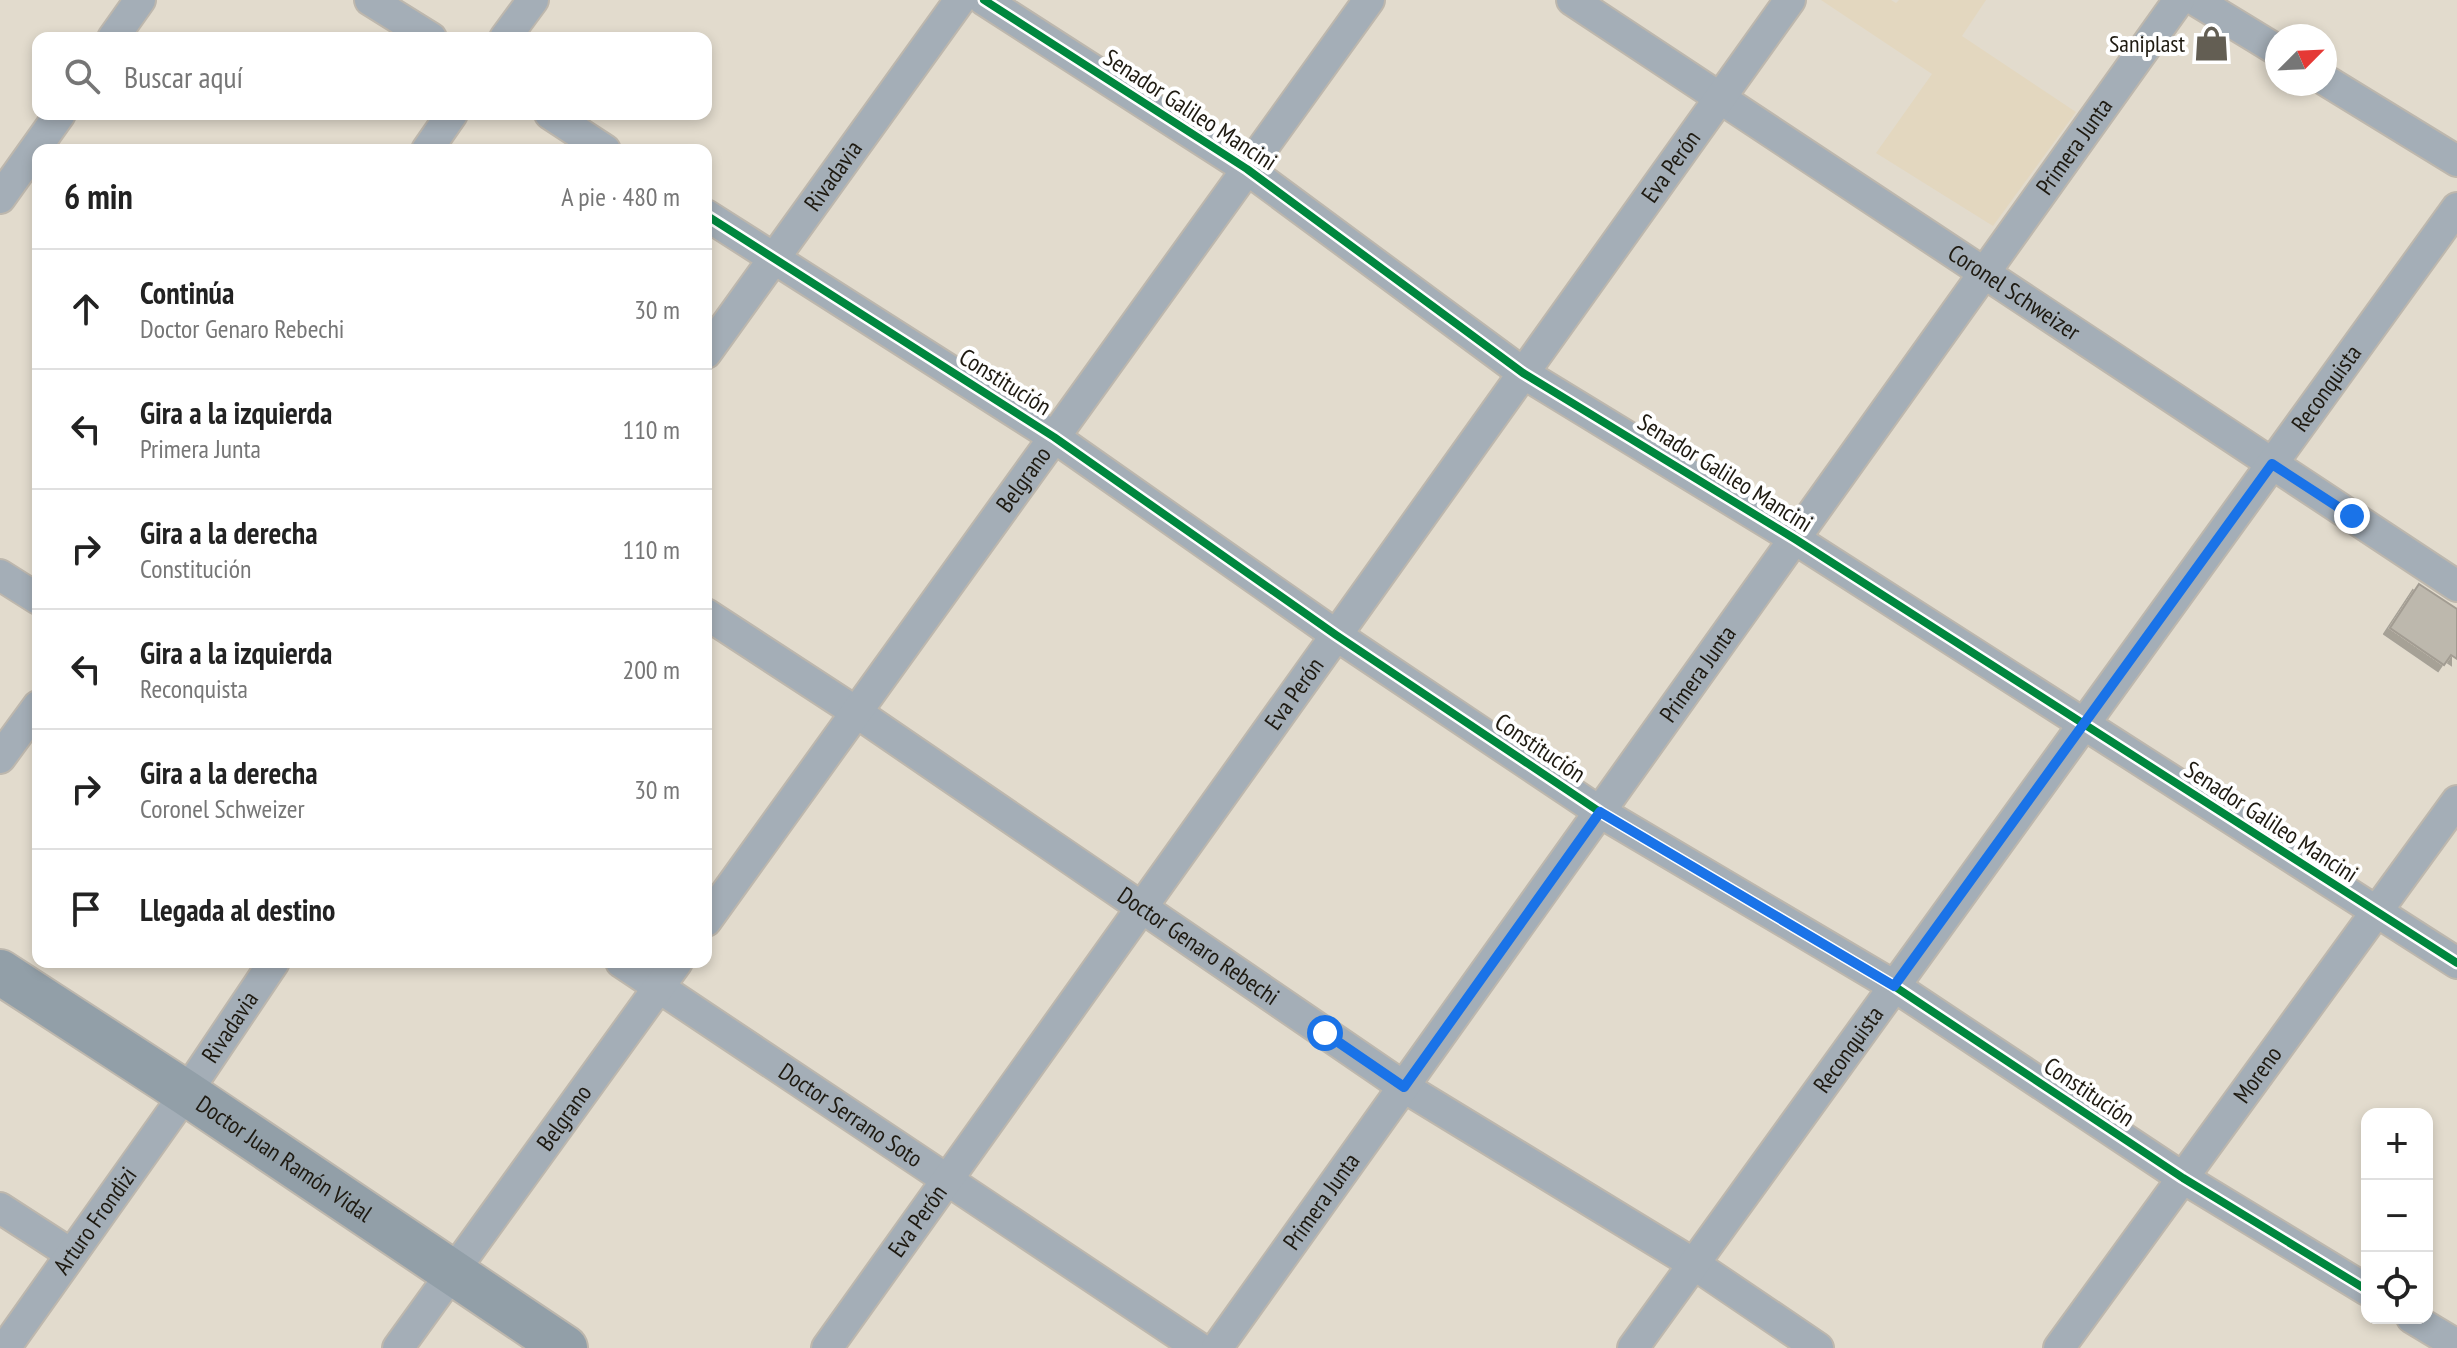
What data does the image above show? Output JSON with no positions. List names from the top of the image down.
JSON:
{
  "streets": {
    "highway": ["Doctor Juan Ramón Vidal"],
    "street": [
      "Senador Galileo Mancini",
      "Primera Junta",
      "Eva Perón",
      "Rivadavia",
      "Coronel Schweizer",
      "Constitución",
      "Reconquista",
      "Belgrano",
      "Doctor Genaro Rebechi",
      "Moreno",
      "Doctor Serrano Soto",
      "Arturo Frondizi"
    ]
  },
  "crossings": [
    ["Senador Galileo Mancini", "Primera Junta"],
    ["Senador Galileo Mancini", "Eva Perón"],
    ["Senador Galileo Mancini", "Reconquista"],
    ["Senador Galileo Mancini", "Belgrano"],
    ["Senador Galileo Mancini", "Moreno"],
    ["Primera Junta", "Coronel Schweizer"],
    ["Primera Junta", "Constitución"],
    ["Primera Junta", "Doctor Genaro Rebechi"],
    ["Eva Perón", "Coronel Schweizer"],
    ["Eva Perón", "Constitución"],
    ["Eva Perón", "Doctor Genaro Rebechi"],
    ["Eva Perón", "Doctor Serrano Soto"],
    ["Rivadavia", "Constitución"],
    ["Rivadavia", "Doctor Juan Ramón Vidal"],
    ["Rivadavia", "Arturo Frondizi"],
    ["Coronel Schweizer", "Reconquista"],
    ["Constitución", "Reconquista"],
    ["Constitución", "Belgrano"],
    ["Constitución", "Moreno"],
    ["Reconquista", "Doctor Genaro Rebechi"],
    ["Belgrano", "Doctor Genaro Rebechi"],
    ["Belgrano", "Doctor Serrano Soto"],
    ["Belgrano", "Doctor Juan Ramón Vidal"],
    ["Doctor Juan Ramón Vidal", "Arturo Frondizi"]
  ],
  "places": {
    "shop": ["Saniplast"]
  },
  "north": "top right",
  "page": {
    "search": "Buscar aquí",
    "heading": ["6 min", "A pie · 480 m"],
    "list": [
      ["Continúa", "Doctor Genaro Rebechi", "30 m"],
      ["Gira a la izquierda", "Primera Junta", "110 m"],
      ["Gira a la derecha", "Constitución", "110 m"],
      ["Gira a la izquierda", "Reconquista", "200 m"],
      ["Gira a la derecha", "Coronel Schweizer", "30 m"],
      "Llegada al destino"
    ],
    "map_buttons": ["+", "−"]
  }
}
